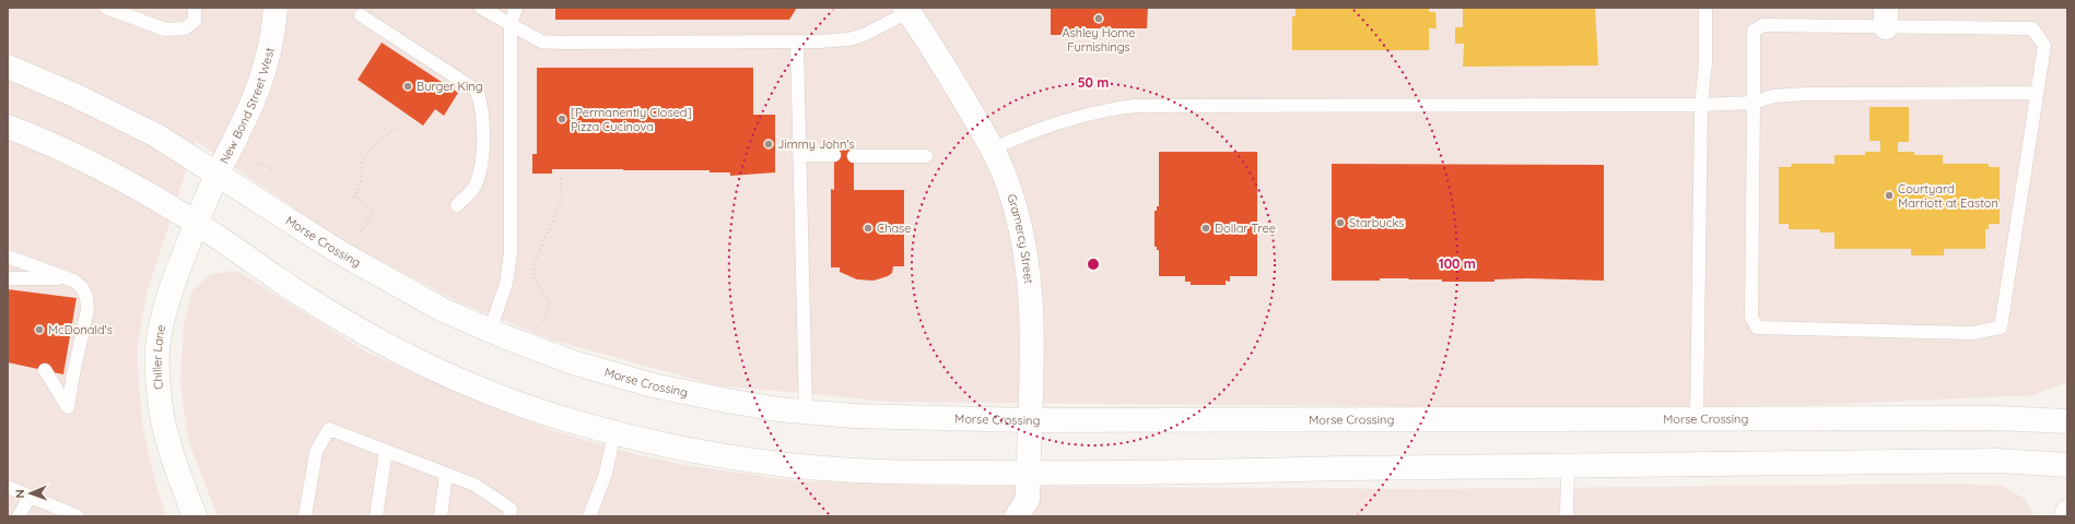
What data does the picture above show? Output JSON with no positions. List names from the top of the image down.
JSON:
{
  "streets": {
    "main road": [
      "New Bond Street West",
      "Gramercy Street",
      "Morse Crossing",
      "Chiller Lane"
    ]
  },
  "crossings": [
    ["New Bond Street West", "Morse Crossing"],
    ["New Bond Street West", "Chiller Lane"],
    ["Gramercy Street", "Morse Crossing"]
  ],
  "places": [
    "Ashley Home Furnishings",
    "Burger King",
    "[Permanently Closed] Pizza Cucinova",
    "Jimmy John's",
    "Courtyard Marriott at Easton",
    "Starbucks",
    "Chase",
    "Dollar Tree",
    "McDonald's"
  ],
  "north": "left",
  "rings": ["50 m", "100 m"]
}
